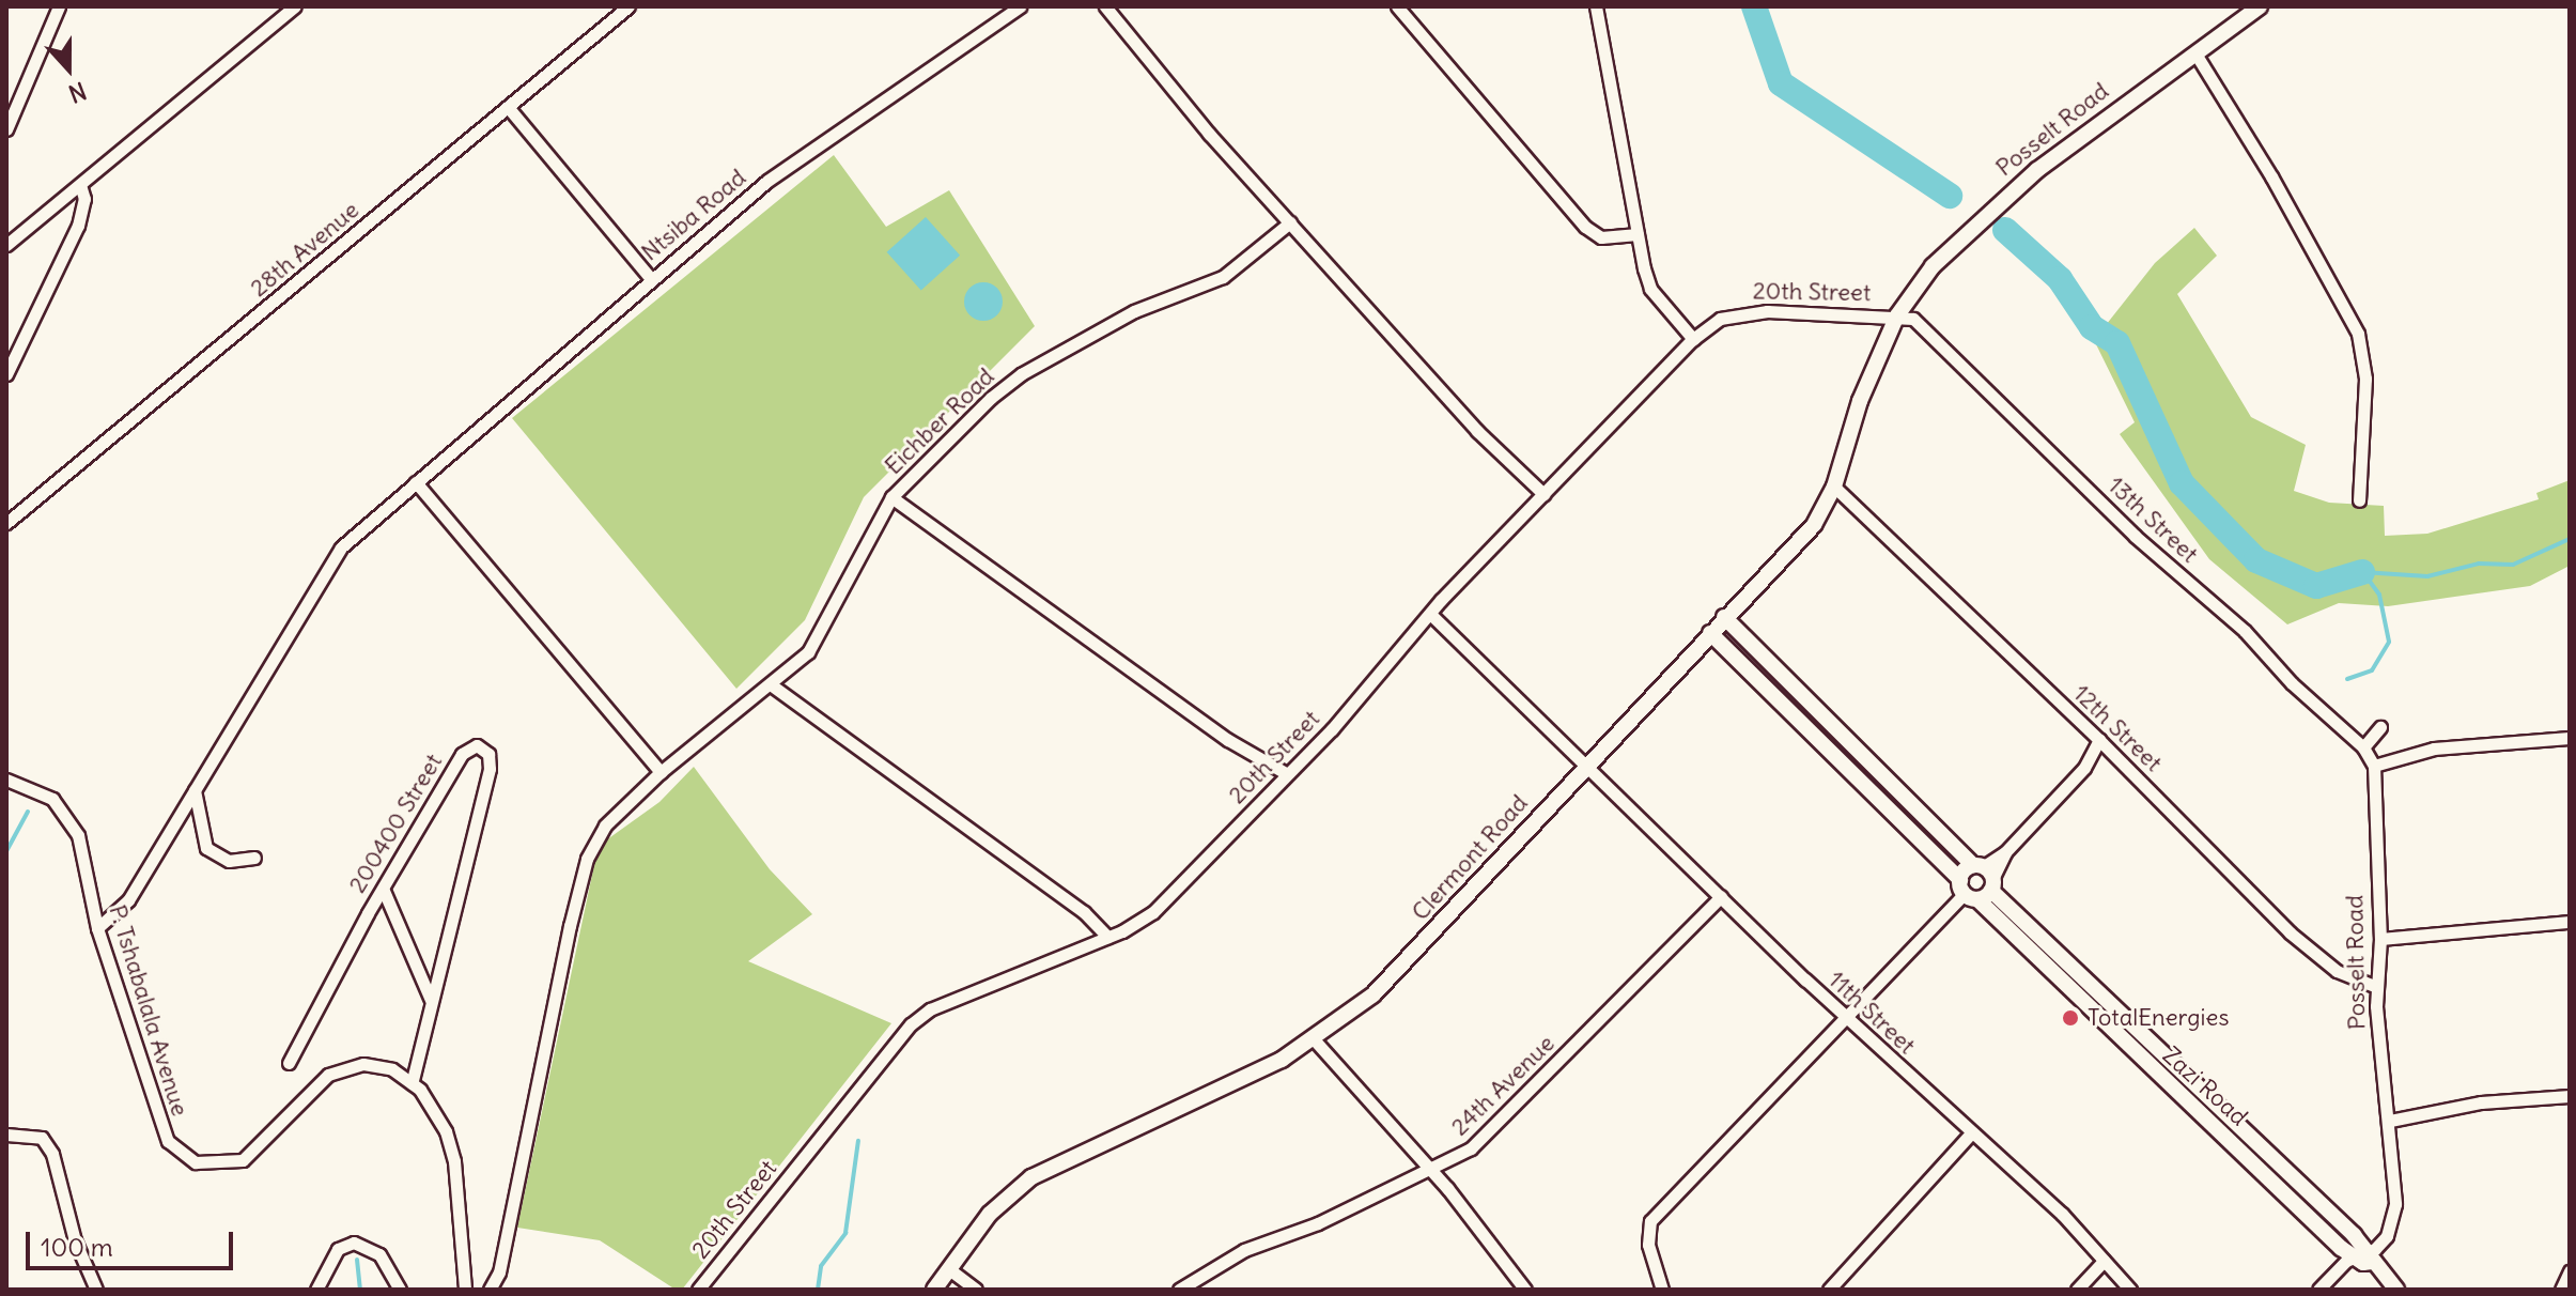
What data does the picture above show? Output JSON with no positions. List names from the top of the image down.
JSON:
{
  "streets": {
    "street": [
      "Posselt Road",
      "Ntsiba Road",
      "28th Avenue",
      "20th Street",
      "Eichber Road",
      "13th Street",
      "12th Street",
      "200400 Street",
      "Clermont Road",
      "P. Tshabalala Avenue",
      "11th Street",
      "24th Avenue",
      "Zazi Road"
    ]
  },
  "crossings": [
    ["Posselt Road", "20th Street"],
    ["Posselt Road", "13th Street"],
    ["Posselt Road", "12th Street"],
    ["Posselt Road", "Clermont Road"],
    ["Posselt Road", "Zazi Road"],
    ["Ntsiba Road", "P. Tshabalala Avenue"],
    ["20th Street", "13th Street"],
    ["20th Street", "Clermont Road"],
    ["20th Street", "11th Street"],
    ["13th Street", "Clermont Road"],
    ["12th Street", "Clermont Road"],
    ["200400 Street", "P. Tshabalala Avenue"],
    ["Clermont Road", "11th Street"],
    ["Clermont Road", "Zazi Road"],
    ["11th Street", "24th Avenue"]
  ],
  "places": ["TotalEnergies"],
  "scale_bar": "100 m",
  "north": "bottom"
}
